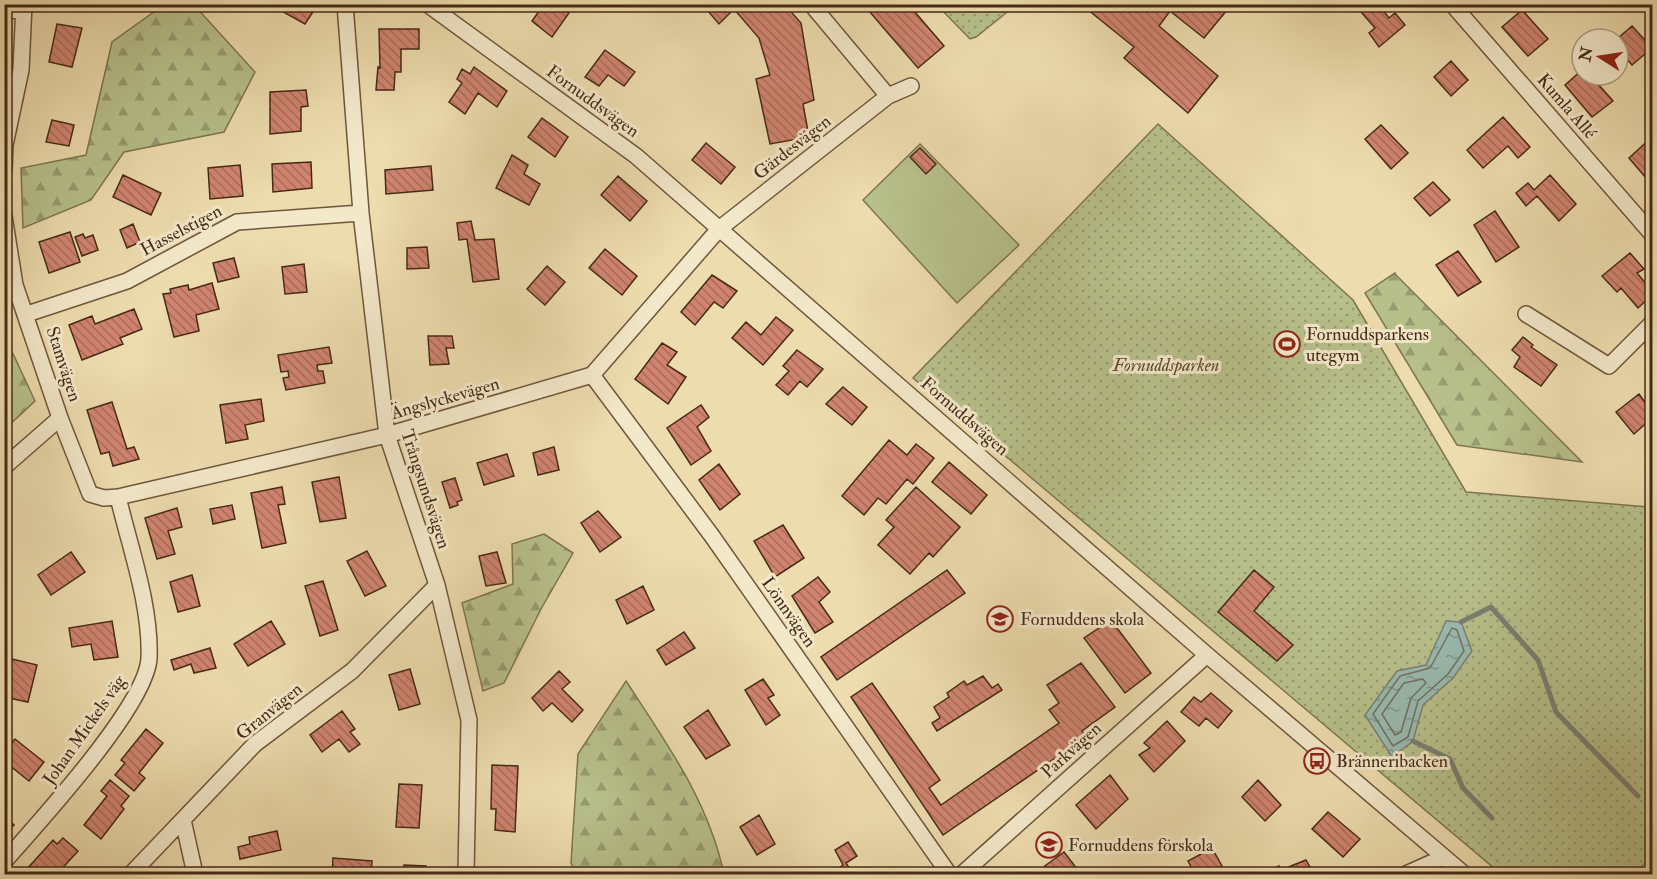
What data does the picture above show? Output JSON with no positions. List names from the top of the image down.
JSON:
{
  "streets": {
    "street": [
      "Fornuddsvägen",
      "Kumla Allé",
      "Gärdesvägen",
      "Hasselstigen",
      "Stamvägen",
      "Ängslyckevägen",
      "Trångsundsvägen",
      "Lönnvägen",
      "Granvägen",
      "Johan Mickels väg",
      "Parkvägen"
    ]
  },
  "crossings": [
    ["Fornuddsvägen", "Gärdesvägen"],
    ["Fornuddsvägen", "Parkvägen"],
    ["Hasselstigen", "Stamvägen"],
    ["Hasselstigen", "Trångsundsvägen"],
    ["Stamvägen", "Ängslyckevägen"],
    ["Stamvägen", "Johan Mickels väg"],
    ["Ängslyckevägen", "Trångsundsvägen"],
    ["Ängslyckevägen", "Lönnvägen"],
    ["Ängslyckevägen", "Johan Mickels väg"],
    ["Trångsundsvägen", "Granvägen"]
  ],
  "parks": ["Fornuddsparken"],
  "places": {
    "sports": ["Fornuddsparkens utegym"],
    "school or university": ["Fornuddens skola", "Fornuddens förskola"],
    "bus stop": ["Bränneribacken"]
  },
  "north": "left"
}
